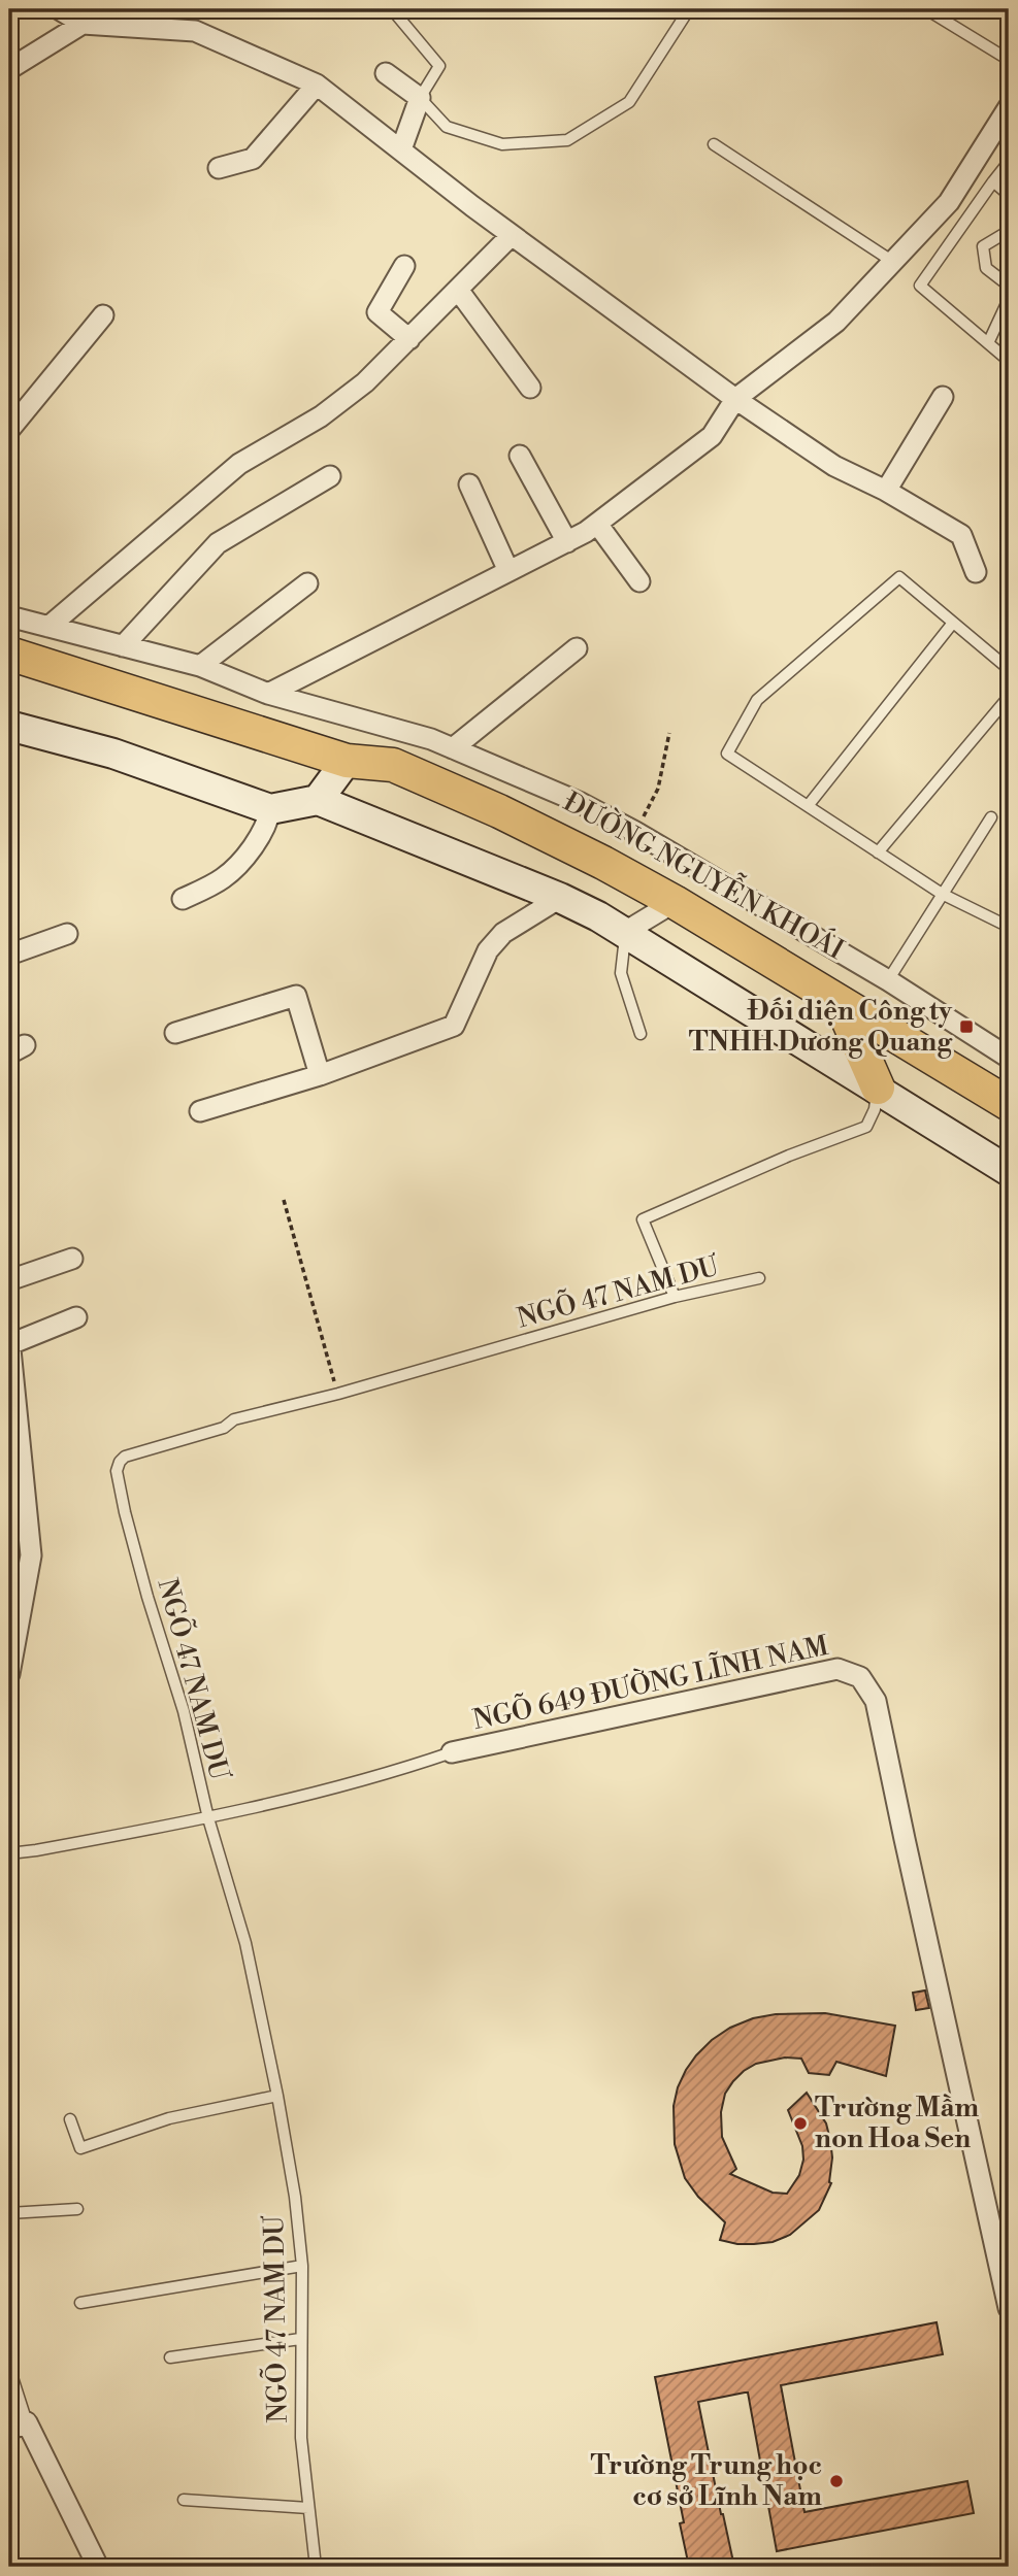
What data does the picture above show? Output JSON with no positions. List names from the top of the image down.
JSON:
{
  "streets": {
    "main road": ["ĐƯỜNG NGUYỄN KHOÁI"],
    "street": ["NGÕ 649 ĐƯỜNG LĨNH NAM"],
    "lane": ["NGÕ 47 NAM DƯ"]
  },
  "places": {
    "transit": ["Đối diện Công ty TNHH Dương Quang"],
    "other": ["Trường Mầm non Hoa Sen", "Trường Trung học cơ sở Lĩnh Nam"]
  }
}
